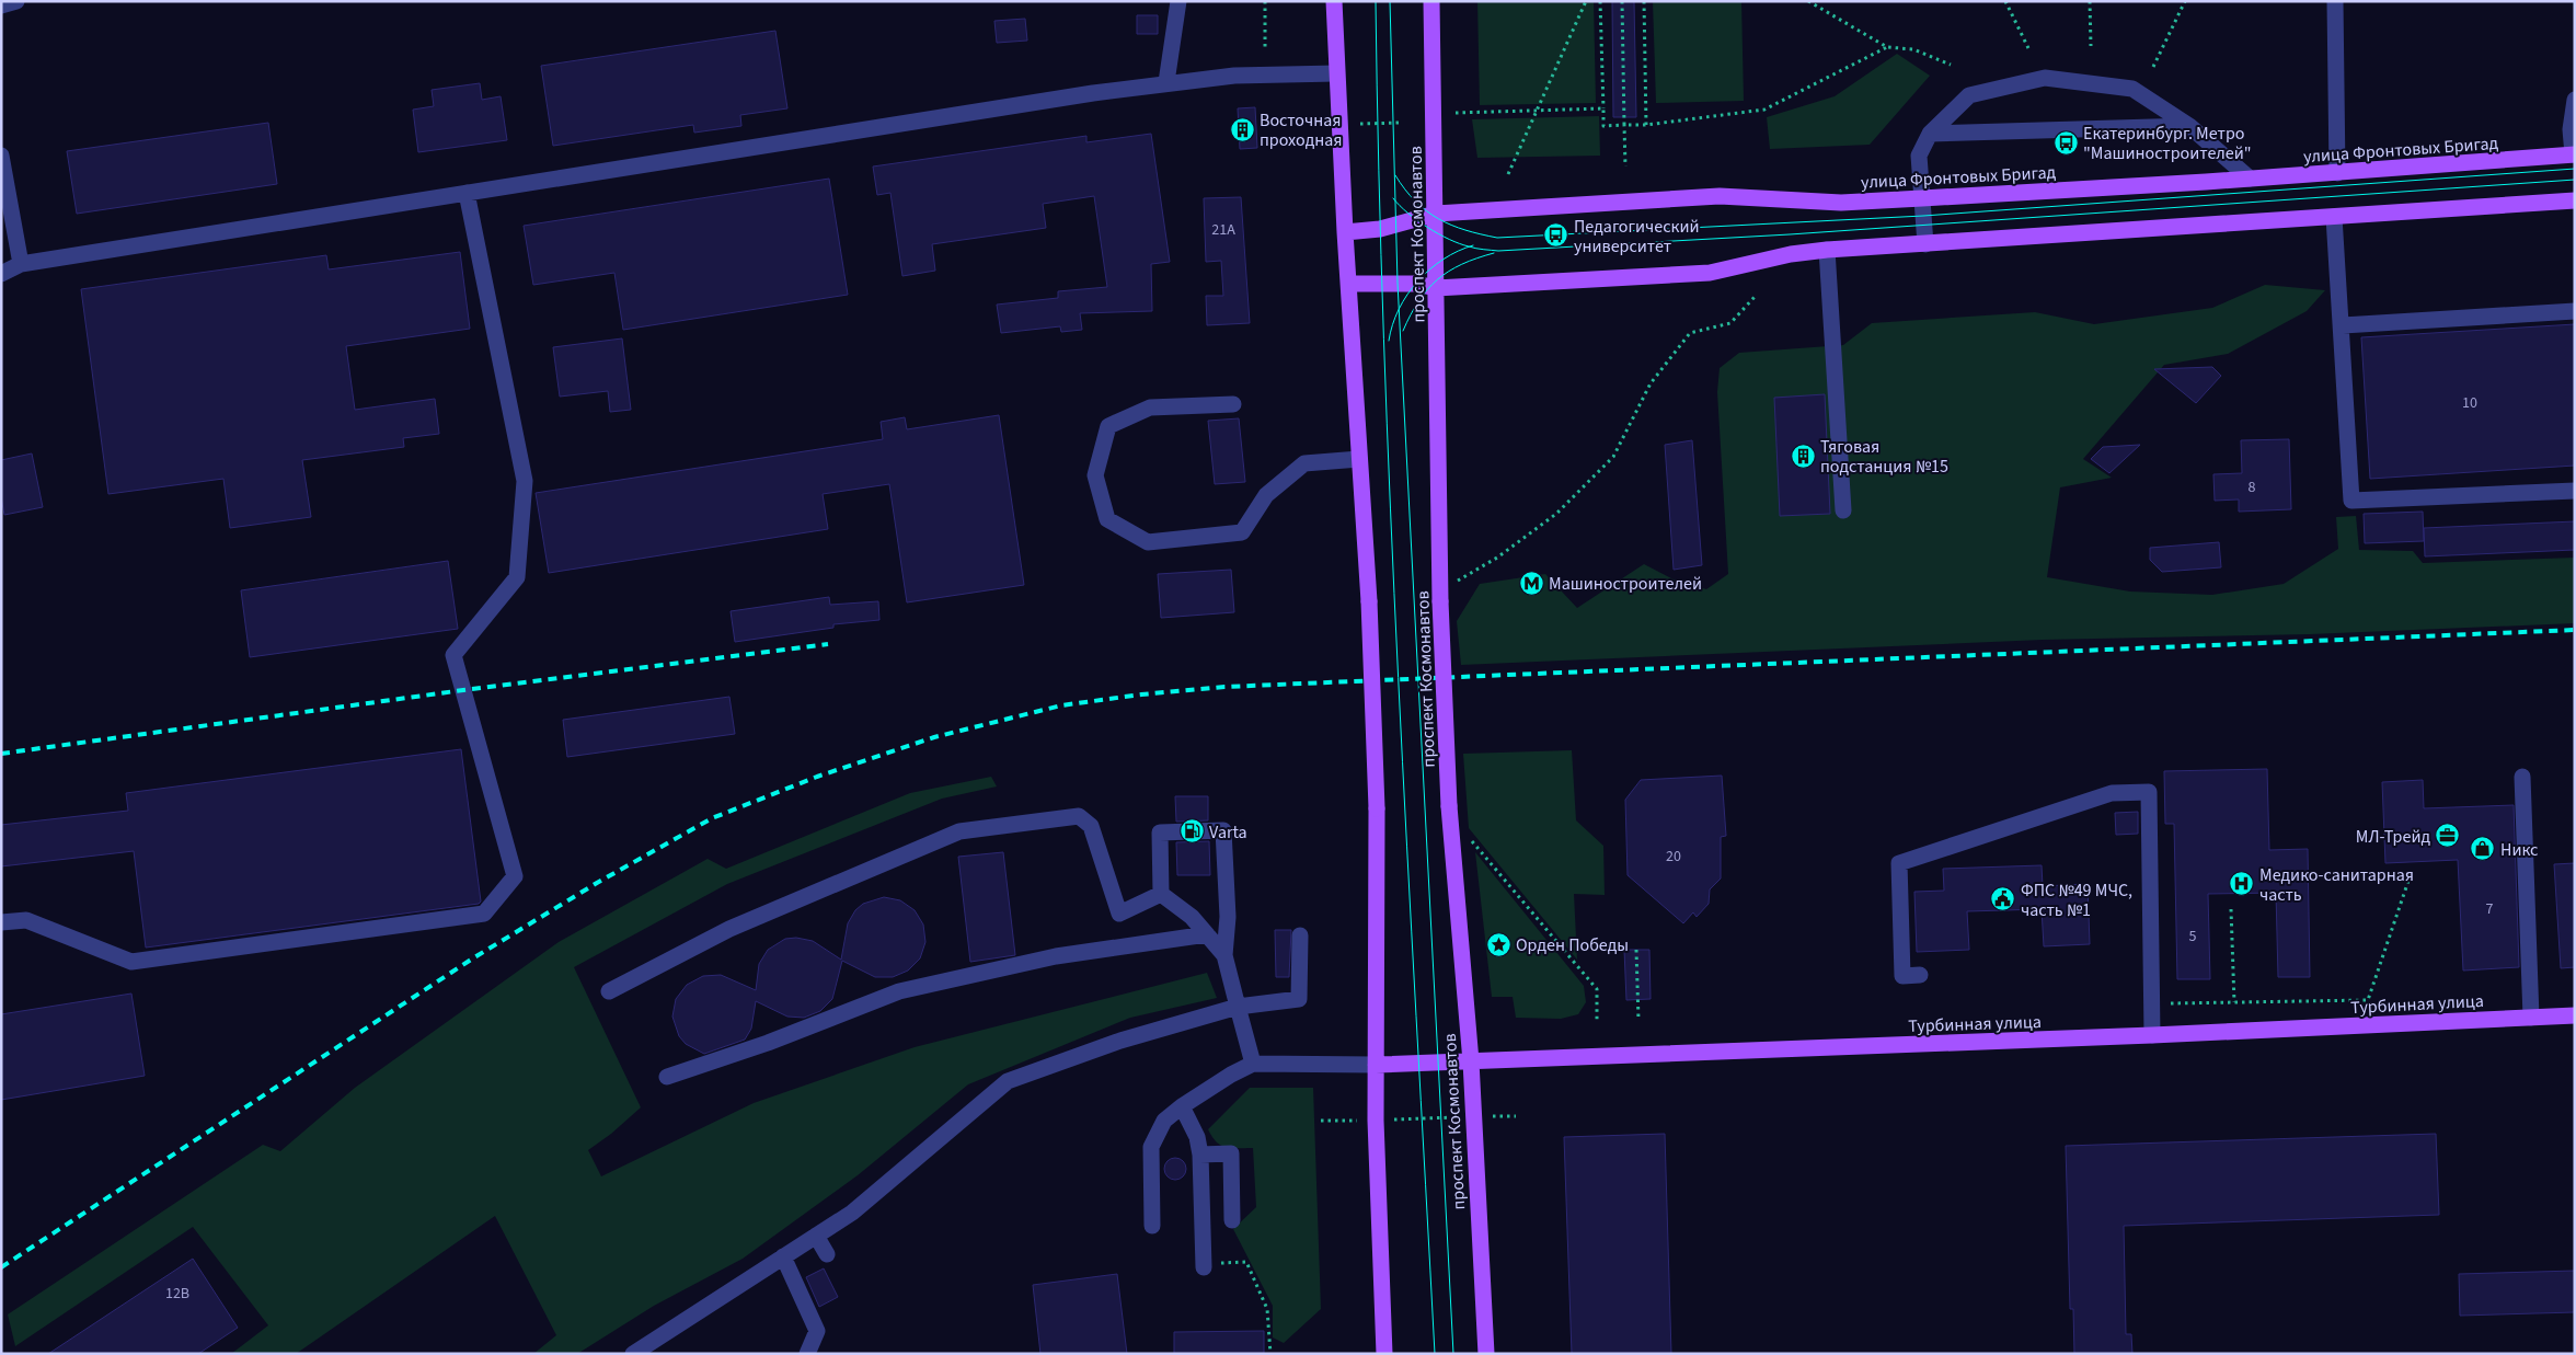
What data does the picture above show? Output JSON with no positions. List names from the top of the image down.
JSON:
{
  "streets": {
    "main road": ["улица Фронтовых Бригад", "проспект Космонавтов", "Турбинная улица"]
  },
  "crossings": [
    ["улица Фронтовых Бригад", "проспект Космонавтов"],
    ["проспект Космонавтов", "Турбинная улица"]
  ],
  "places": {
    "building": ["Восточная проходная", "Тяговая подстанция №15"],
    "bus stop": ["Екатеринбург. Метро \"Машиностроителей\"", "Педагогический университет"],
    "metro station": ["Машиностроителей"],
    "fuel station": ["Varta"],
    "office": ["МЛ-Трейд"],
    "shop": ["Никс"],
    "hospital": ["Медико-санитарная часть"],
    "public building": ["ФПС №49 МЧС, часть №1"],
    "place": ["Орден Победы"]
  },
  "house_numbers": [
    "21А",
    "10",
    "8",
    "20",
    "7",
    "5",
    "12В"
  ]
}
